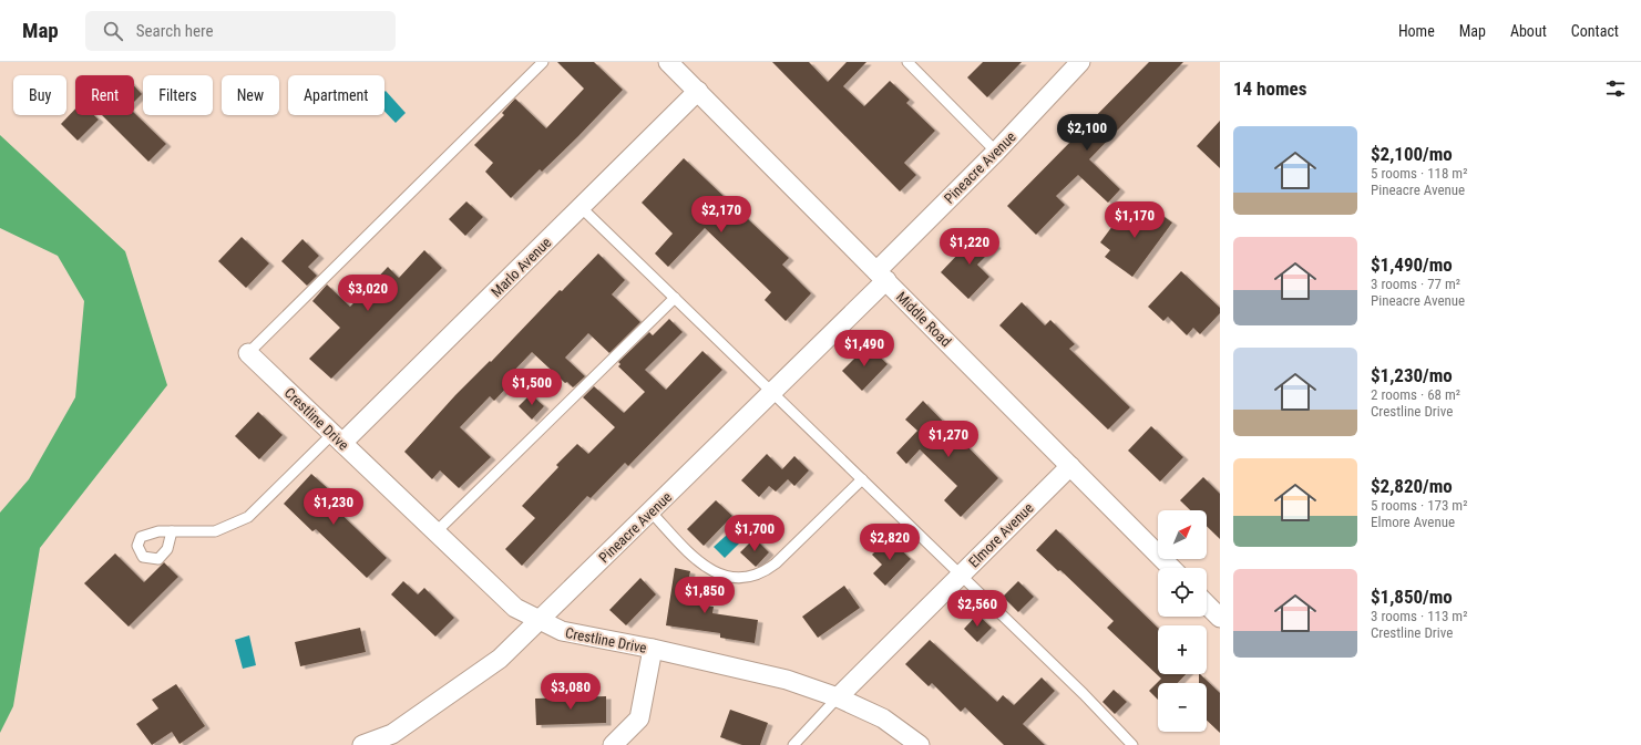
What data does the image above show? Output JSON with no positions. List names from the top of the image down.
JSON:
{
  "streets": {
    "street": [
      "Pineacre Avenue",
      "Marlo Avenue",
      "Middle Road",
      "Crestline Drive",
      "Elmore Avenue"
    ]
  },
  "crossings": [
    ["Pineacre Avenue", "Middle Road"],
    ["Pineacre Avenue", "Crestline Drive"],
    ["Marlo Avenue", "Middle Road"],
    ["Marlo Avenue", "Crestline Drive"],
    ["Middle Road", "Elmore Avenue"],
    ["Crestline Drive", "Elmore Avenue"]
  ],
  "north": "top right",
  "page": {
    "header": "Map",
    "search": "Search here",
    "nav": [
      "Home",
      "Map",
      "About",
      "Contact"
    ],
    "heading": "14 homes",
    "chip": [
      "Buy",
      "Rent",
      "Filters",
      "New",
      "Apartment"
    ],
    "price": [
      "$2,100",
      "$2,170",
      "$1,170",
      "$1,220",
      "$3,020",
      "$1,490",
      "$1,500",
      "$1,270",
      "$1,230",
      "$1,700",
      "$2,820",
      "$1,850",
      "$2,560",
      "$3,080"
    ],
    "list": [
      {
        "name": "$2,100/mo",
        "note": "5 rooms · 118 m² · Pineacre Avenue"
      },
      {
        "name": "$1,490/mo",
        "note": "3 rooms · 77 m² · Pineacre Avenue"
      },
      {
        "name": "$1,230/mo",
        "note": "2 rooms · 68 m² · Crestline Drive"
      },
      {
        "name": "$2,820/mo",
        "note": "5 rooms · 173 m² · Elmore Avenue"
      },
      {
        "name": "$1,850/mo",
        "note": "3 rooms · 113 m² · Crestline Drive"
      }
    ],
    "map_buttons": ["+", "−"]
  }
}
